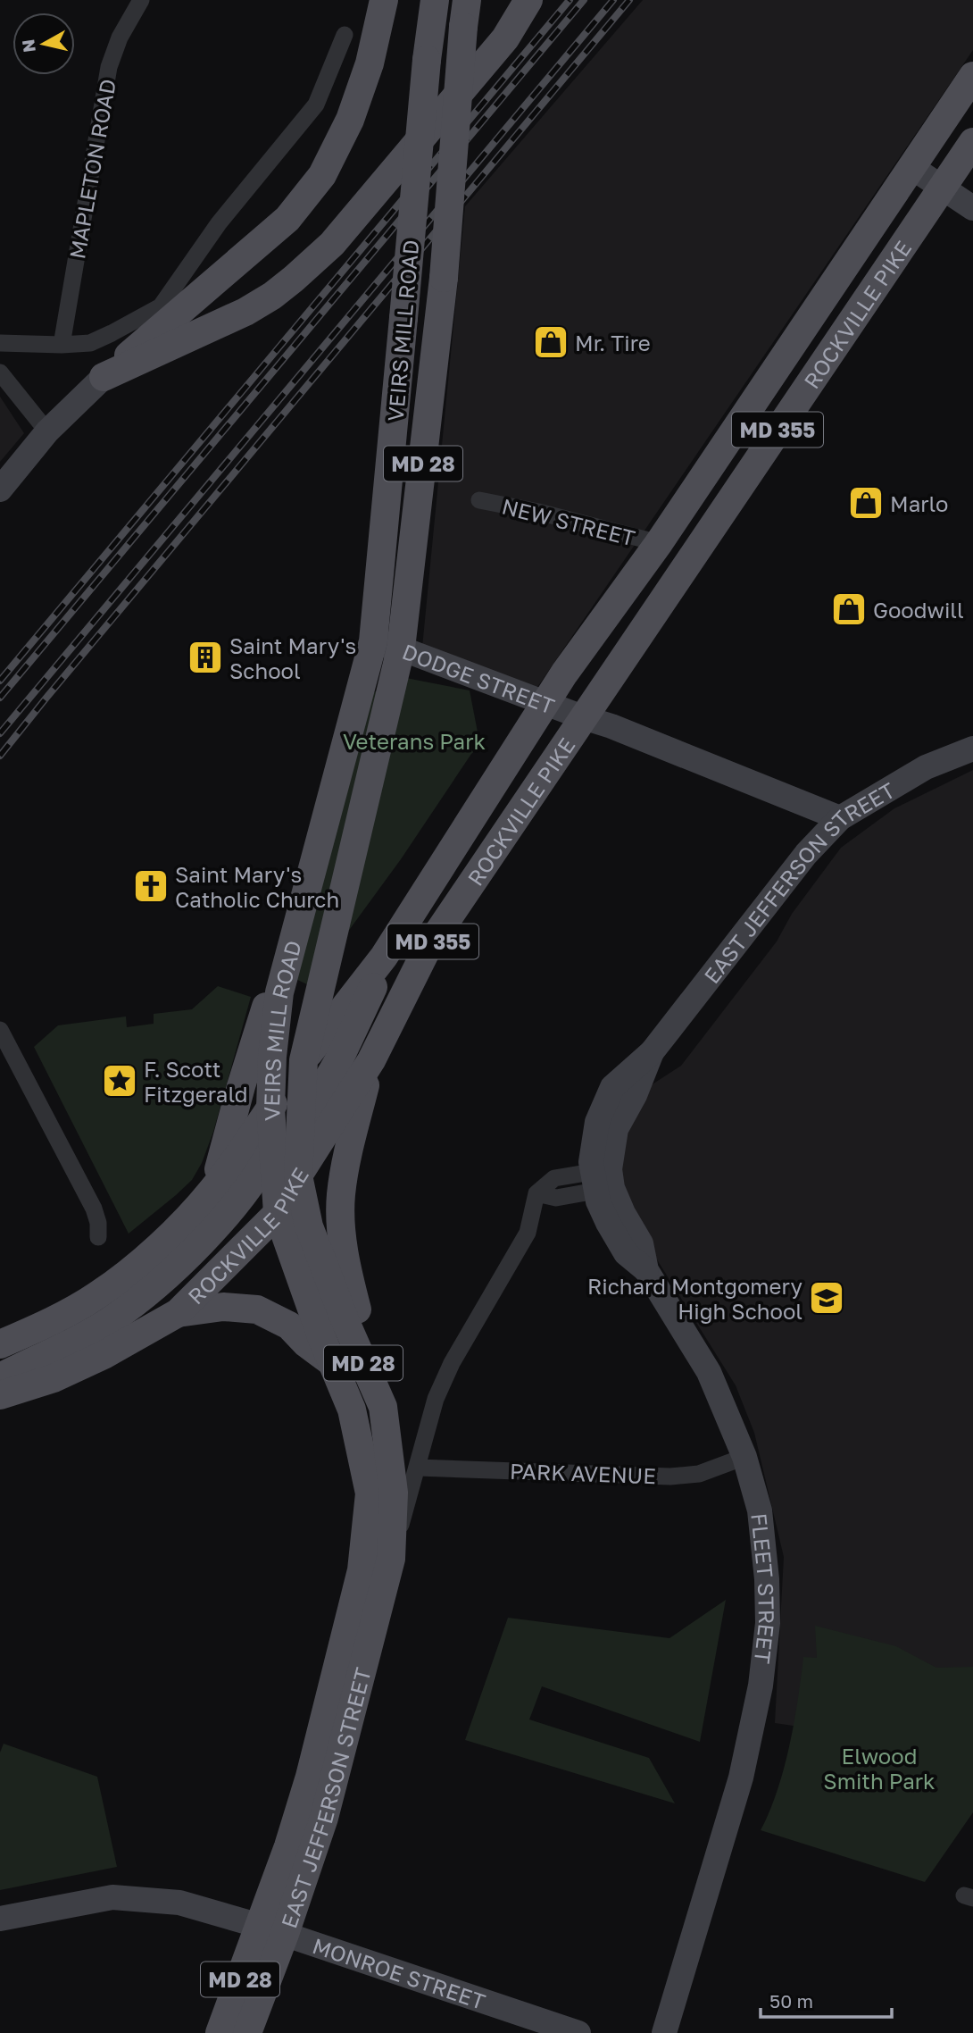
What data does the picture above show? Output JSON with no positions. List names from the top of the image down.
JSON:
{
  "streets": {
    "main road": [
      "ROCKVILLE PIKE",
      "VEIRS MILL ROAD",
      "MD 355",
      "MD 28",
      "EAST JEFFERSON STREET"
    ],
    "street": [
      "MAPLETON ROAD",
      "NEW STREET",
      "DODGE STREET",
      "PARK AVENUE",
      "FLEET STREET",
      "MONROE STREET"
    ]
  },
  "crossings": [
    ["ROCKVILLE PIKE", "VEIRS MILL ROAD"],
    ["ROCKVILLE PIKE", "NEW STREET"],
    ["ROCKVILLE PIKE", "DODGE STREET"],
    ["VEIRS MILL ROAD", "DODGE STREET"],
    ["VEIRS MILL ROAD", "EAST JEFFERSON STREET"],
    ["DODGE STREET", "EAST JEFFERSON STREET"],
    ["EAST JEFFERSON STREET", "FLEET STREET"],
    ["EAST JEFFERSON STREET", "MONROE STREET"],
    ["PARK AVENUE", "FLEET STREET"]
  ],
  "parks": ["Veterans Park", "Elwood Smith Park"],
  "places": {
    "shop": ["Mr. Tire", "Marlo", "Goodwill"],
    "building": ["Saint Mary's School"],
    "church": ["Saint Mary's Catholic Church"],
    "place": ["F. Scott Fitzgerald"],
    "school or university": ["Richard Montgomery High School"]
  },
  "scale_bar": "50 m",
  "north": "left"
}
